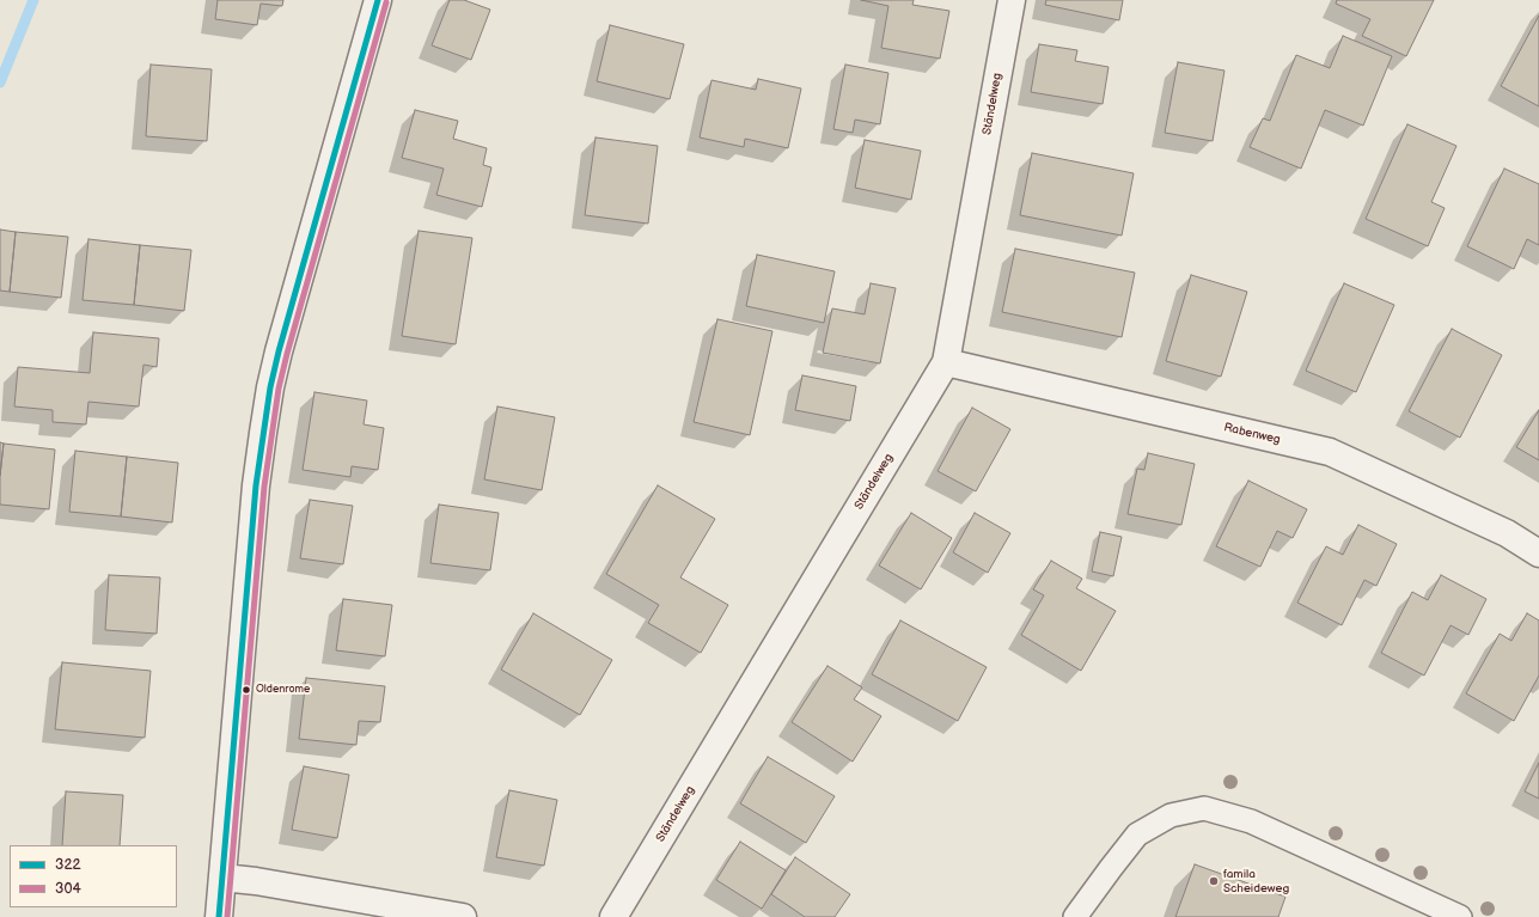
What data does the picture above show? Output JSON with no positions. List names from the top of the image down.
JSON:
{
  "streets": {
    "street": ["Ständelweg", "Rabenweg"]
  },
  "crossings": [
    ["Ständelweg", "Rabenweg"]
  ],
  "places": ["Oldenrome", "famila Scheideweg"],
  "lines": ["transit line 322", "transit line 304"],
  "legend": ["322", "304"]
}
